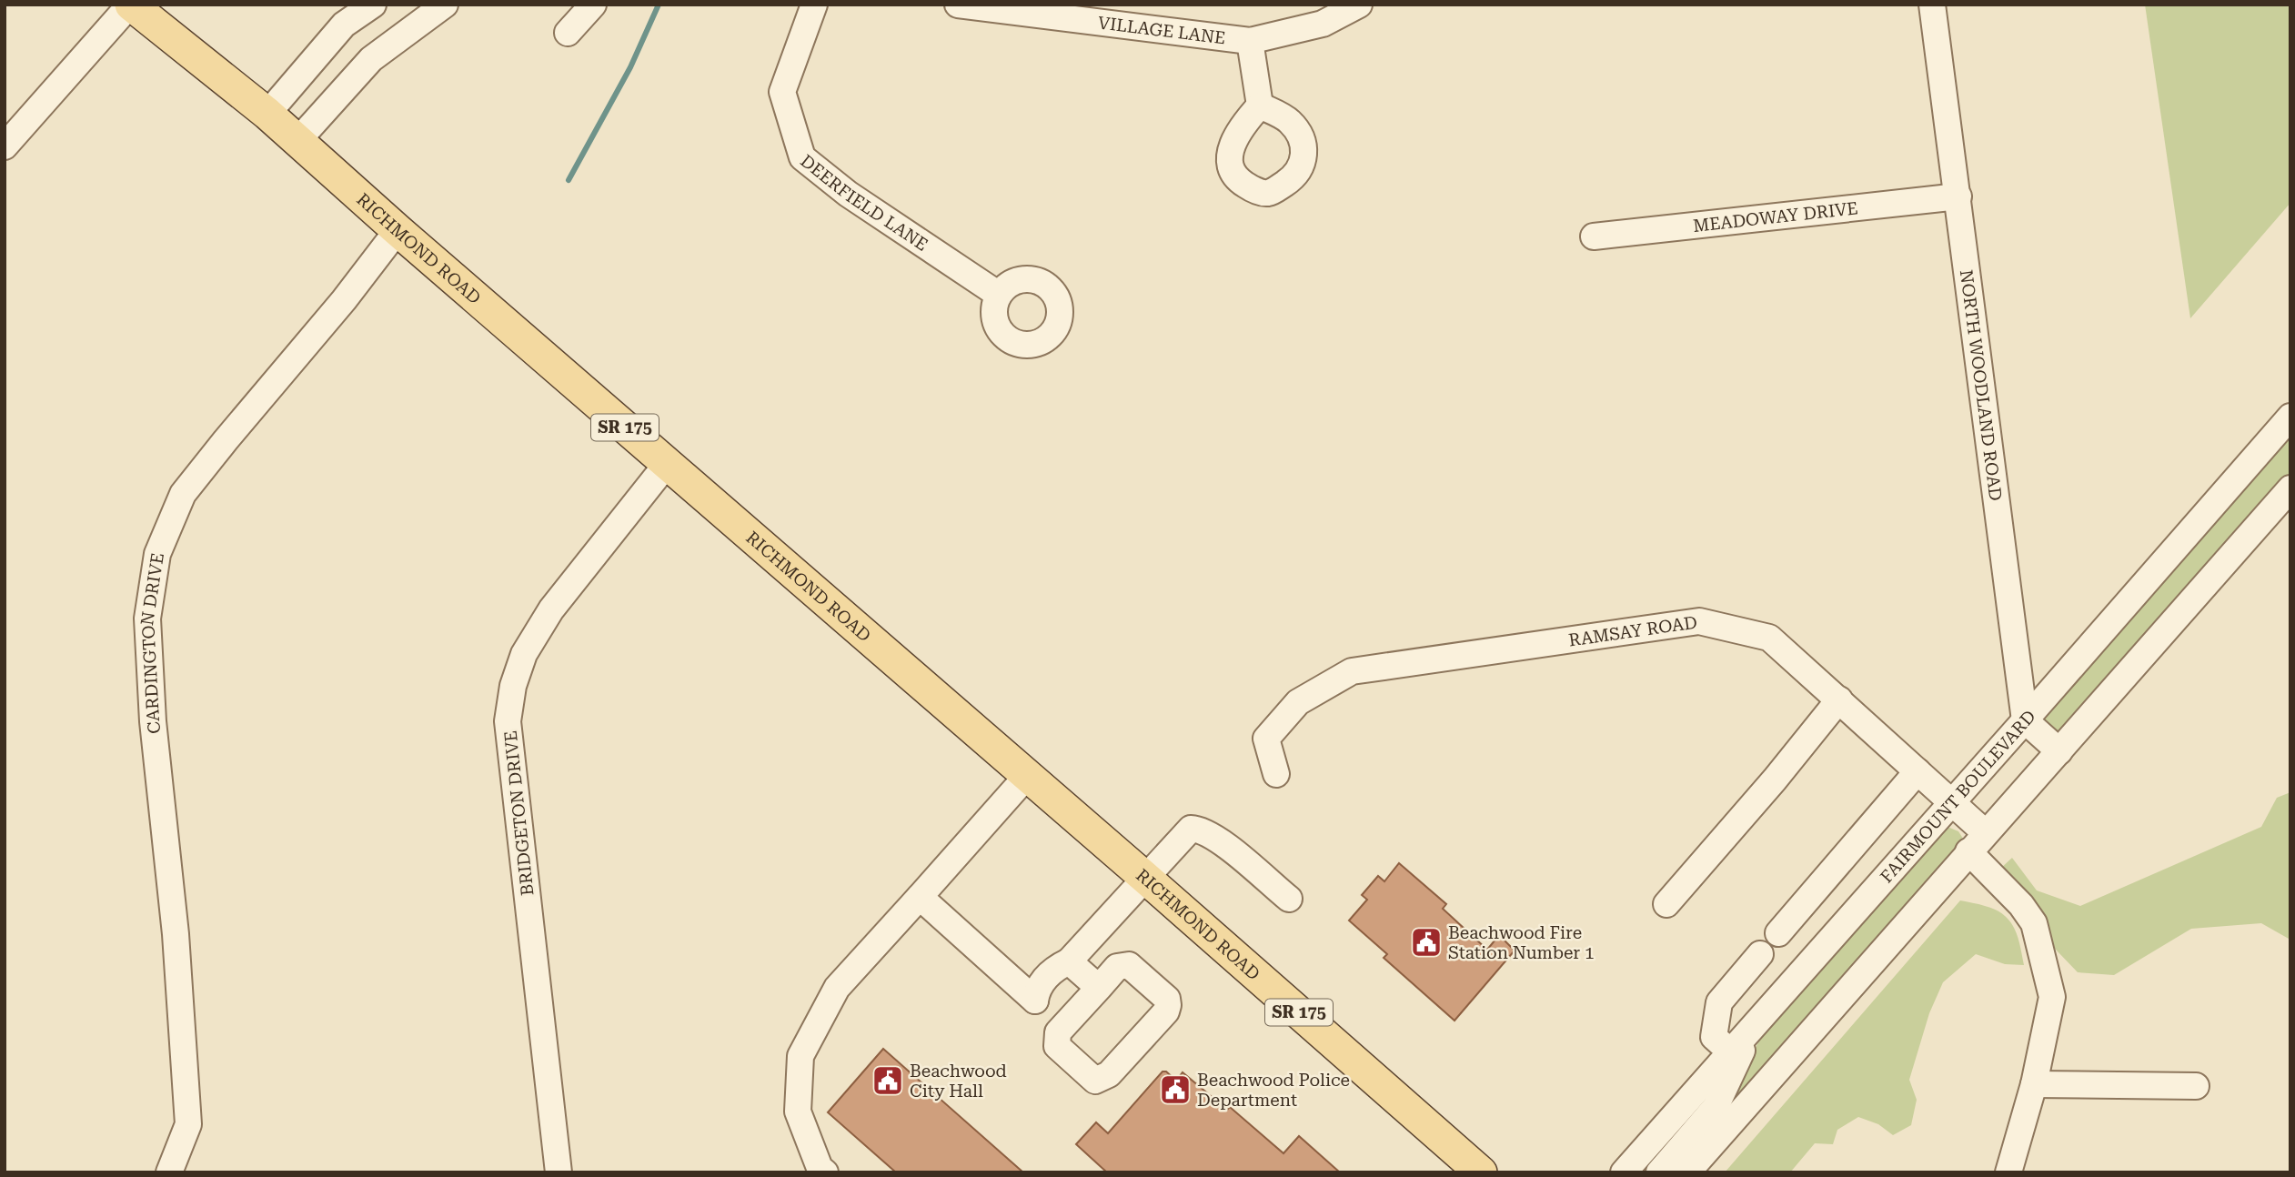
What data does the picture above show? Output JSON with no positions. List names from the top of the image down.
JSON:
{
  "streets": {
    "main road": ["RICHMOND ROAD", "SR 175"],
    "street": [
      "VILLAGE LANE",
      "DEERFIELD LANE",
      "MEADOWAY DRIVE",
      "NORTH WOODLAND ROAD",
      "RAMSAY ROAD",
      "CARDINGTON DRIVE",
      "FAIRMOUNT BOULEVARD",
      "BRIDGETON DRIVE"
    ]
  },
  "crossings": [
    ["MEADOWAY DRIVE", "NORTH WOODLAND ROAD"],
    ["RICHMOND ROAD", "CARDINGTON DRIVE"],
    ["RICHMOND ROAD", "BRIDGETON DRIVE"],
    ["NORTH WOODLAND ROAD", "FAIRMOUNT BOULEVARD"],
    ["RAMSAY ROAD", "FAIRMOUNT BOULEVARD"]
  ],
  "places": {
    "public building": ["Beachwood Fire Station Number 1", "Beachwood City Hall", "Beachwood Police Department"]
  }
}
